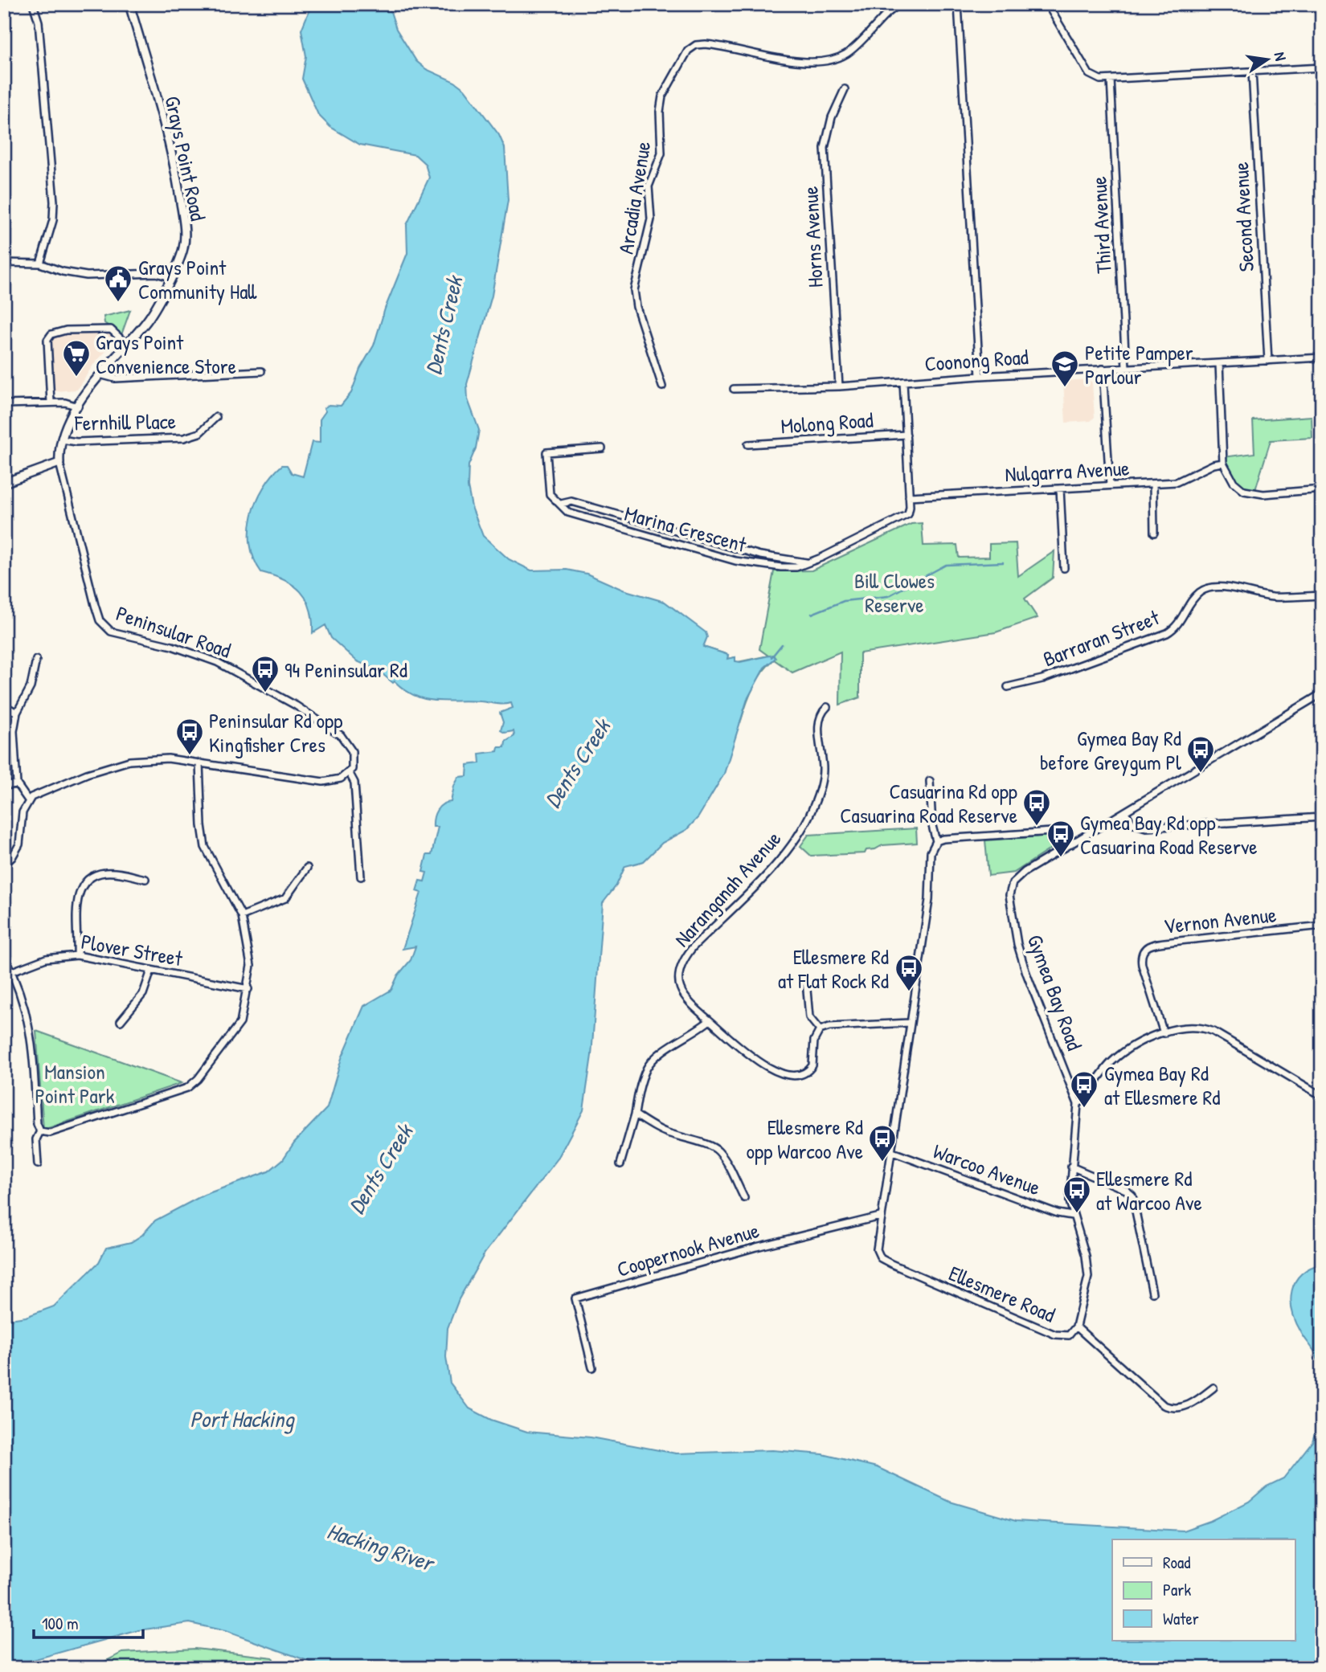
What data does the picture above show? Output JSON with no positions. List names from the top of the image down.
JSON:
{
  "streets": {
    "street": [
      "Grays Point Road",
      "Arcadia Avenue",
      "Second Avenue",
      "Third Avenue",
      "Horns Avenue",
      "Coonong Road",
      "Fernhill Place",
      "Molong Road",
      "Nulgarra Avenue",
      "Marina Crescent",
      "Peninsular Road",
      "Barraran Street",
      "Naranganah Avenue",
      "Vernon Avenue",
      "Plover Street",
      "Gymea Bay Road",
      "Warcoo Avenue",
      "Coopernook Avenue",
      "Ellesmere Road"
    ]
  },
  "crossings": [
    ["Grays Point Road", "Fernhill Place"],
    ["Grays Point Road", "Peninsular Road"],
    ["Second Avenue", "Coonong Road"],
    ["Third Avenue", "Coonong Road"],
    ["Horns Avenue", "Coonong Road"],
    ["Coonong Road", "Marina Crescent"],
    ["Molong Road", "Marina Crescent"],
    ["Nulgarra Avenue", "Marina Crescent"],
    ["Gymea Bay Road", "Ellesmere Road"],
    ["Warcoo Avenue", "Ellesmere Road"],
    ["Coopernook Avenue", "Ellesmere Road"]
  ],
  "water": ["Dents Creek", "Port Hacking", "Hacking River"],
  "parks": ["Bill Clowes Reserve", "Mansion Point Park"],
  "places": {
    "public building": ["Grays Point Community Hall"],
    "supermarket": ["Grays Point Convenience Store"],
    "school or university": ["Petite Pamper Parlour"],
    "bus stop": [
      "94 Peninsular Rd",
      "Peninsular Rd opp Kingfisher Cres",
      "Gymea Bay Rd before Greygum Pl",
      "Casuarina Rd opp Casuarina Road Reserve",
      "Gymea Bay Rd opp Casuarina Road Reserve",
      "Ellesmere Rd at Flat Rock Rd",
      "Gymea Bay Rd at Ellesmere Rd",
      "Ellesmere Rd opp Warcoo Ave",
      "Ellesmere Rd at Warcoo Ave"
    ]
  },
  "legend": ["Road", "Park", "Water"],
  "scale_bar": "100 m",
  "north": "right"
}
